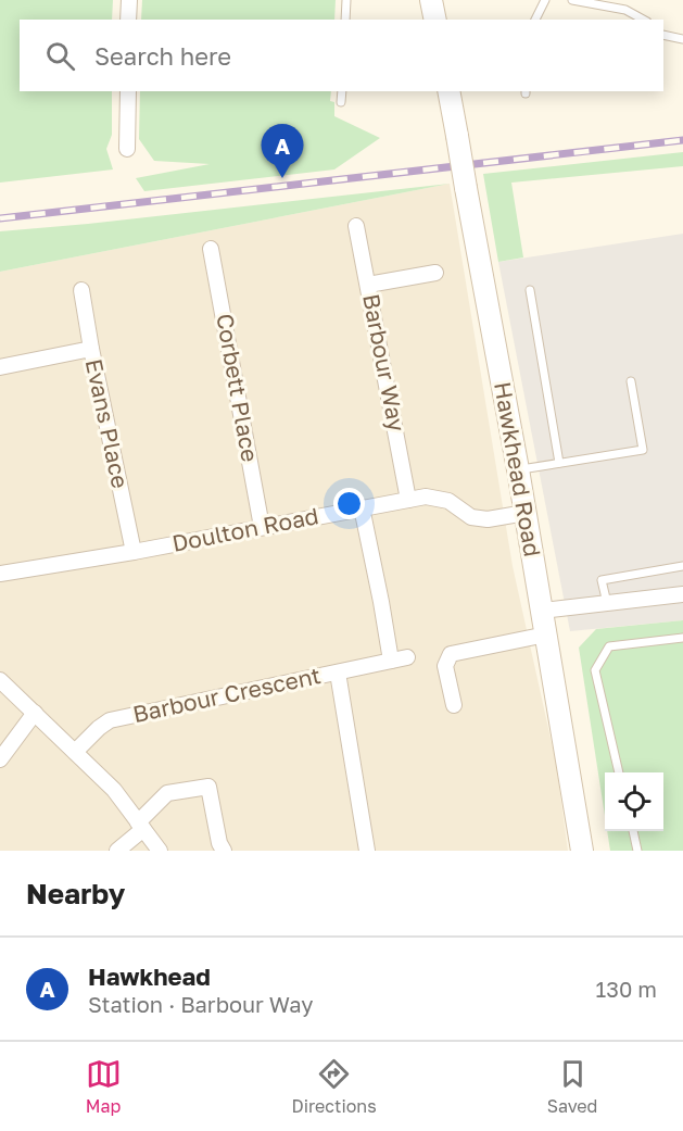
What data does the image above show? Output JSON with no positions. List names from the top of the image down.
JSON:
{
  "streets": {
    "street": [
      "Barbour Way",
      "Corbett Place",
      "Evans Place",
      "Hawkhead Road",
      "Doulton Road",
      "Barbour Crescent"
    ]
  },
  "crossings": [
    ["Barbour Way", "Doulton Road"],
    ["Corbett Place", "Doulton Road"],
    ["Evans Place", "Doulton Road"],
    ["Hawkhead Road", "Doulton Road"]
  ],
  "page": {
    "search": "Search here",
    "pins": "A",
    "heading": "Nearby",
    "list": [
      {
        "mark": "A",
        "name": "Hawkhead",
        "note": "Station · Barbour Way",
        "value": "130 m"
      }
    ],
    "nav": ["Map", "Directions", "Saved"]
  }
}
